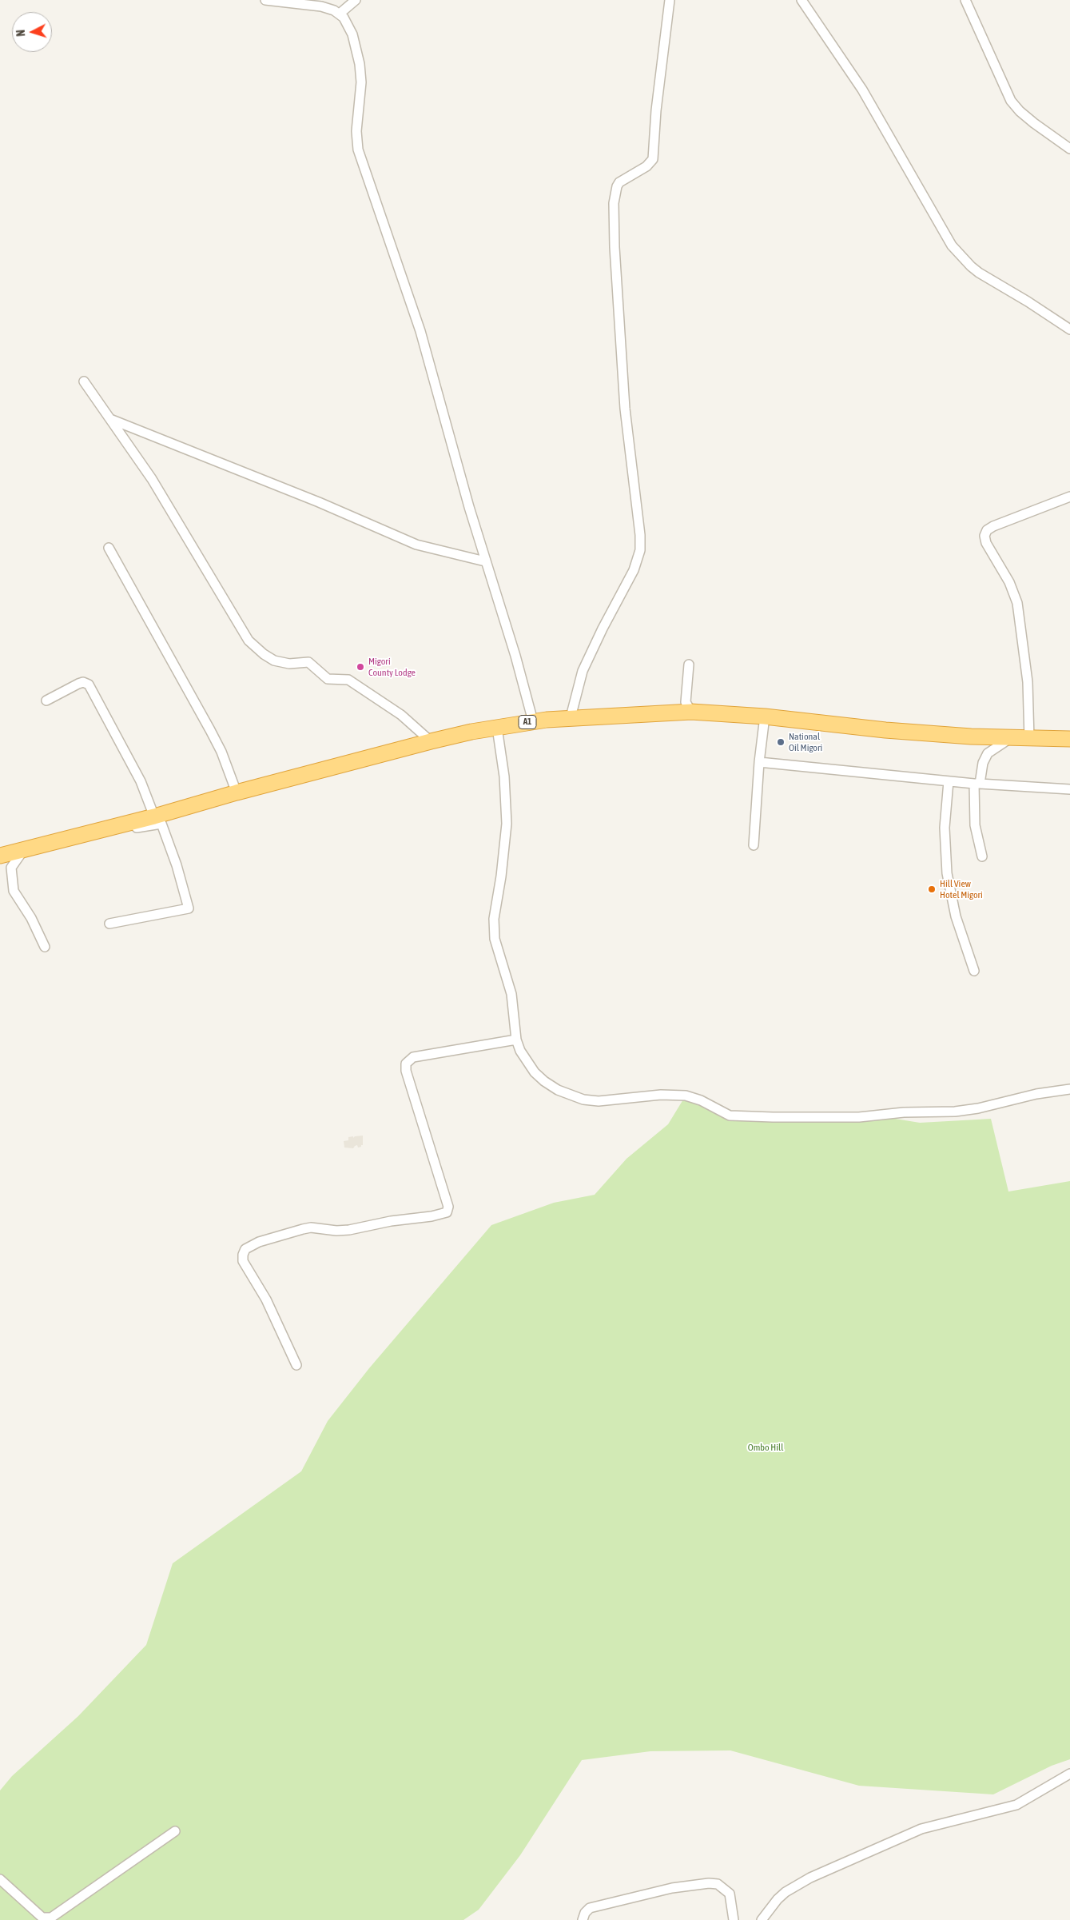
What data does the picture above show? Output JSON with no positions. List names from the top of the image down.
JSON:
{
  "streets": {
    "highway": ["A1"]
  },
  "parks": ["Ombo Hill"],
  "places": ["Migori County Lodge", "National Oil Migori", "Hill View Hotel Migori"],
  "north": "left"
}
